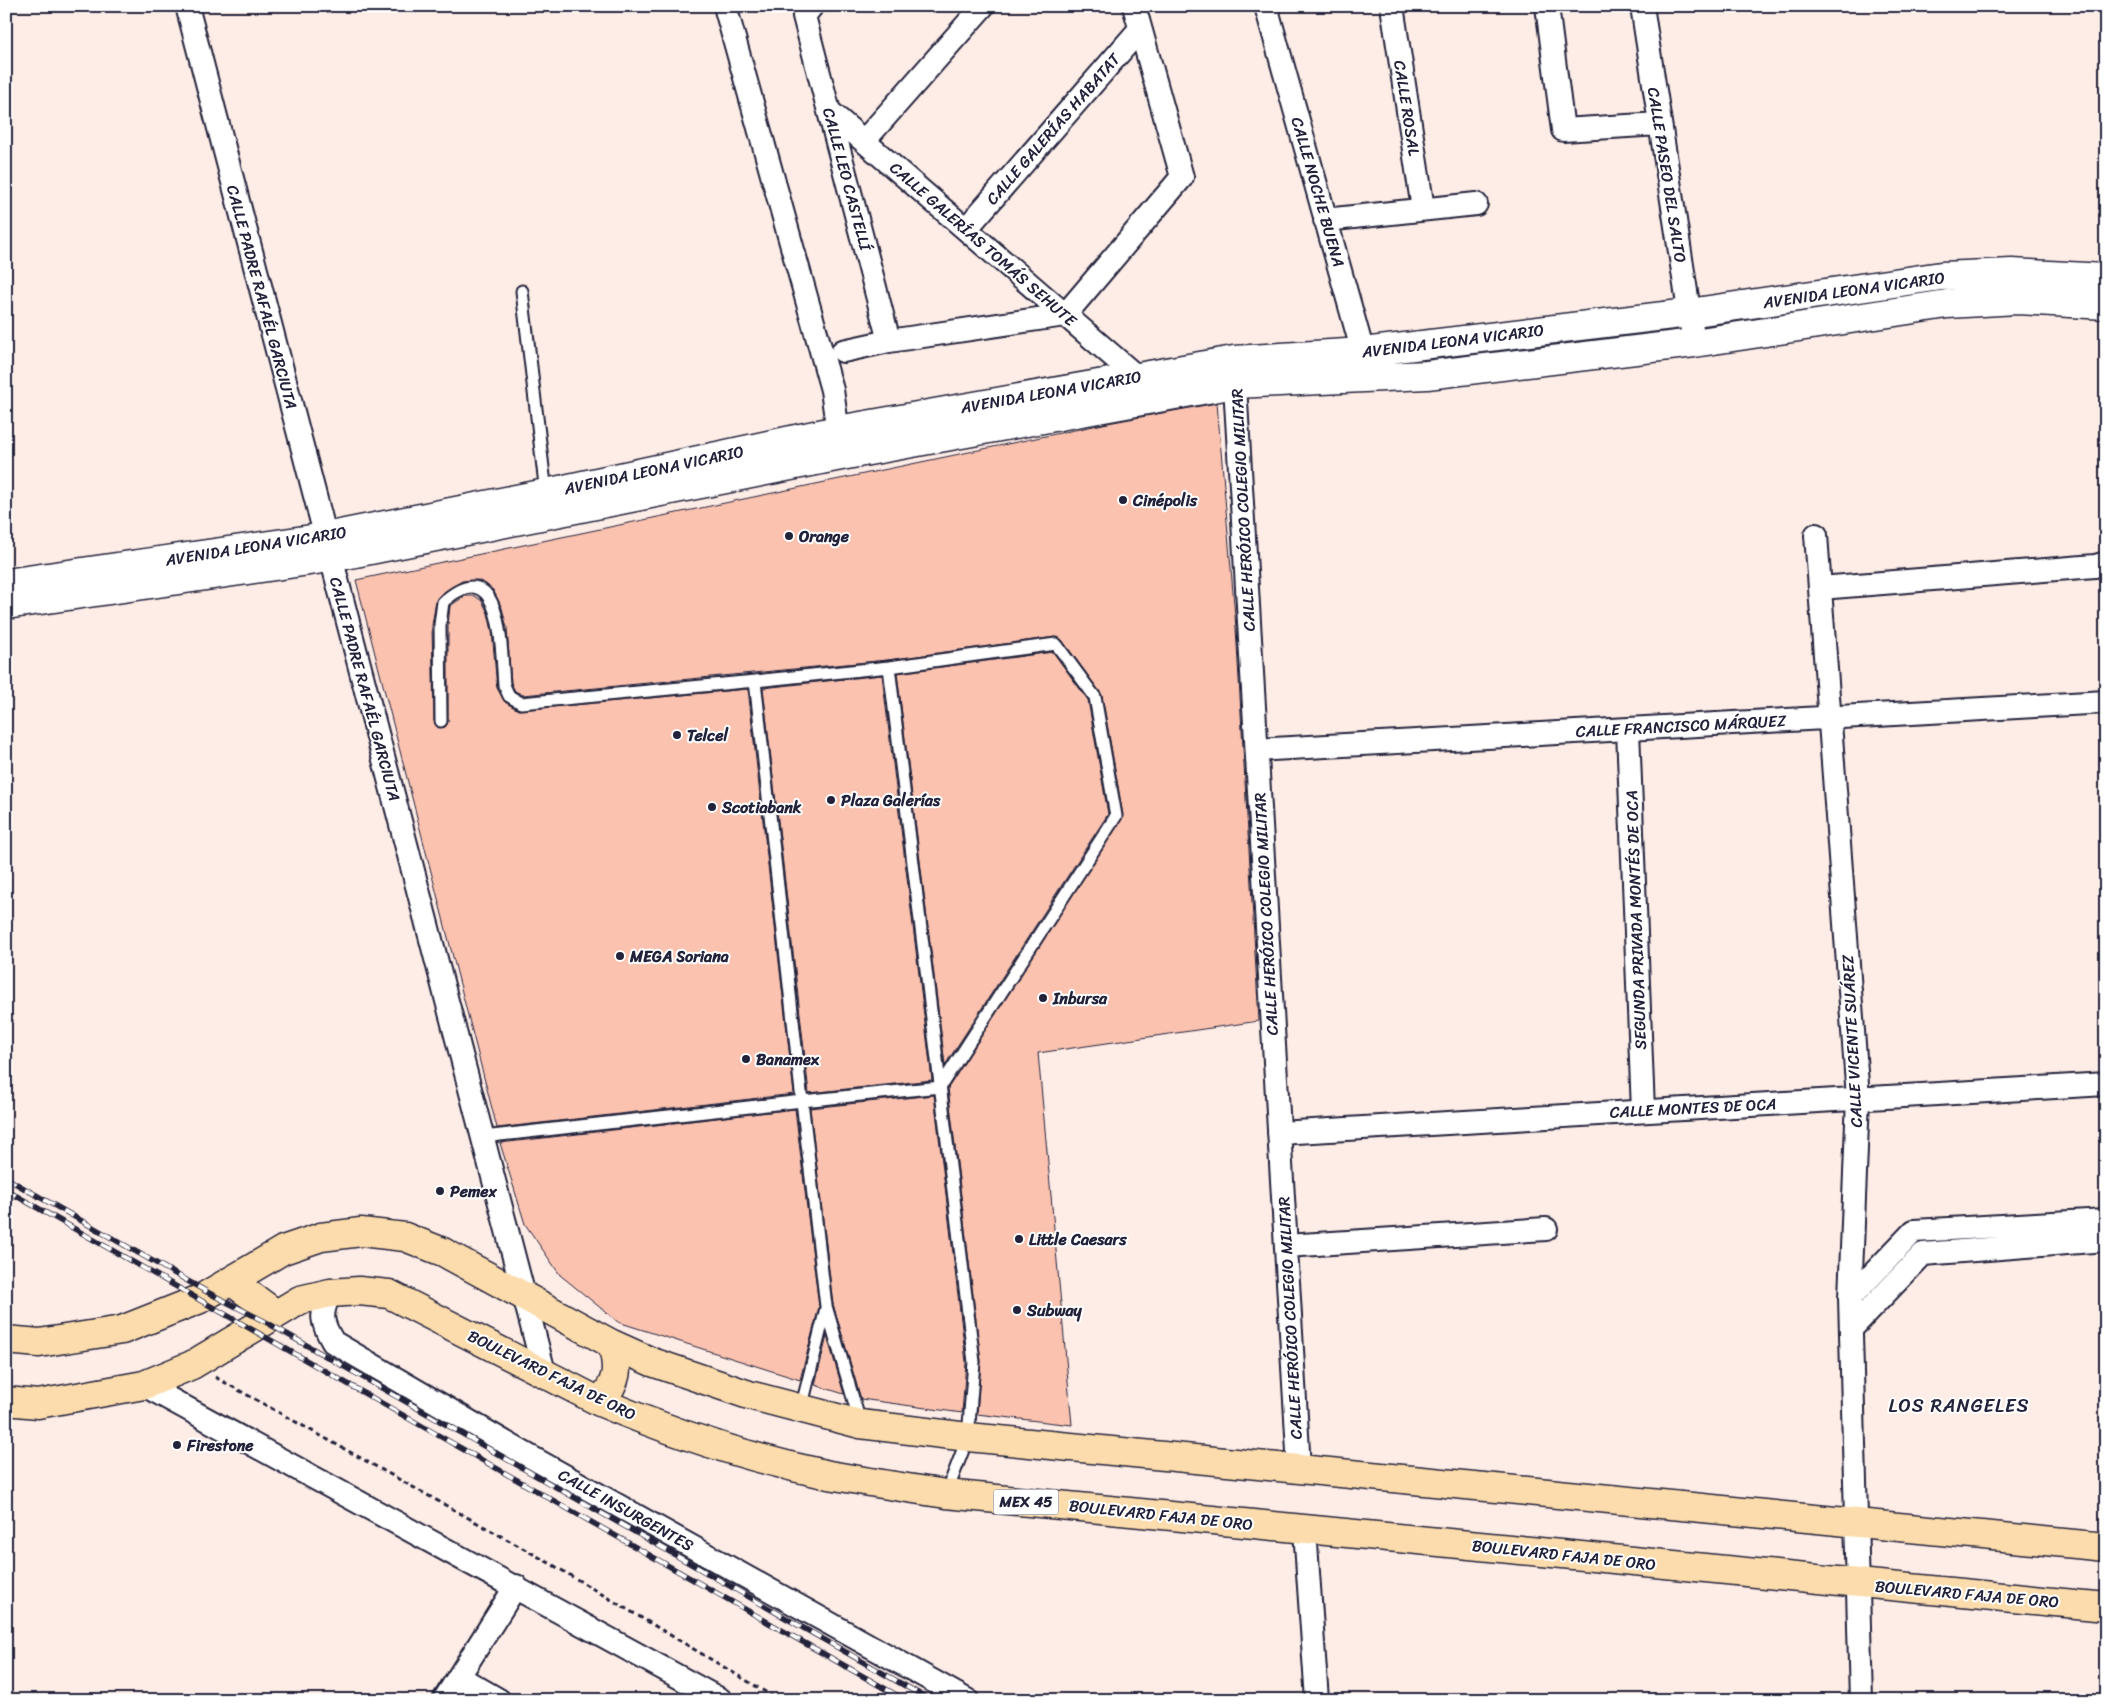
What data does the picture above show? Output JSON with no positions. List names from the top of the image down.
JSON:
{
  "streets": {
    "main road": ["BOULEVARD FAJA DE ORO", "MEX 45"],
    "street": [
      "CALLE ROSAL",
      "CALLE GALERÍAS HABATAT",
      "CALLE PASEO DEL SALTO",
      "CALLE LEO CASTELLÍ",
      "CALLE NOCHE BUENA",
      "CALLE GALERÍAS TOMÁS SEHUTE",
      "AVENIDA LEONA VICARIO",
      "CALLE PADRE RAFAÉL GARCIUTA",
      "CALLE HERÓICO COLEGIO MILITAR",
      "CALLE FRANCISCO MÁRQUEZ",
      "SEGUNDA PRIVADA MONTÉS DE OCA",
      "CALLE VICENTE SUÁREZ",
      "CALLE MONTES DE OCA",
      "CALLE INSURGENTES"
    ]
  },
  "crossings": [
    ["CALLE GALERÍAS HABATAT", "CALLE GALERÍAS TOMÁS SEHUTE"],
    ["CALLE PASEO DEL SALTO", "AVENIDA LEONA VICARIO"],
    ["CALLE LEO CASTELLÍ", "CALLE GALERÍAS TOMÁS SEHUTE"],
    ["CALLE NOCHE BUENA", "AVENIDA LEONA VICARIO"],
    ["CALLE GALERÍAS TOMÁS SEHUTE", "AVENIDA LEONA VICARIO"],
    ["AVENIDA LEONA VICARIO", "CALLE PADRE RAFAÉL GARCIUTA"],
    ["AVENIDA LEONA VICARIO", "CALLE HERÓICO COLEGIO MILITAR"],
    ["CALLE PADRE RAFAÉL GARCIUTA", "BOULEVARD FAJA DE ORO"],
    ["CALLE HERÓICO COLEGIO MILITAR", "CALLE FRANCISCO MÁRQUEZ"],
    ["CALLE HERÓICO COLEGIO MILITAR", "CALLE MONTES DE OCA"],
    ["CALLE FRANCISCO MÁRQUEZ", "SEGUNDA PRIVADA MONTÉS DE OCA"],
    ["CALLE FRANCISCO MÁRQUEZ", "CALLE VICENTE SUÁREZ"],
    ["SEGUNDA PRIVADA MONTÉS DE OCA", "CALLE MONTES DE OCA"],
    ["CALLE VICENTE SUÁREZ", "CALLE MONTES DE OCA"],
    ["CALLE VICENTE SUÁREZ", "BOULEVARD FAJA DE ORO"],
    ["BOULEVARD FAJA DE ORO", "CALLE INSURGENTES"]
  ],
  "districts": ["LOS RANGELES"],
  "places": [
    "Cinépolis",
    "Orange",
    "Telcel",
    "Plaza Galerías",
    "Scotiabank",
    "MEGA Soriana",
    "Inbursa",
    "Banamex",
    "Pemex",
    "Little Caesars",
    "Subway",
    "Firestone"
  ]
}
